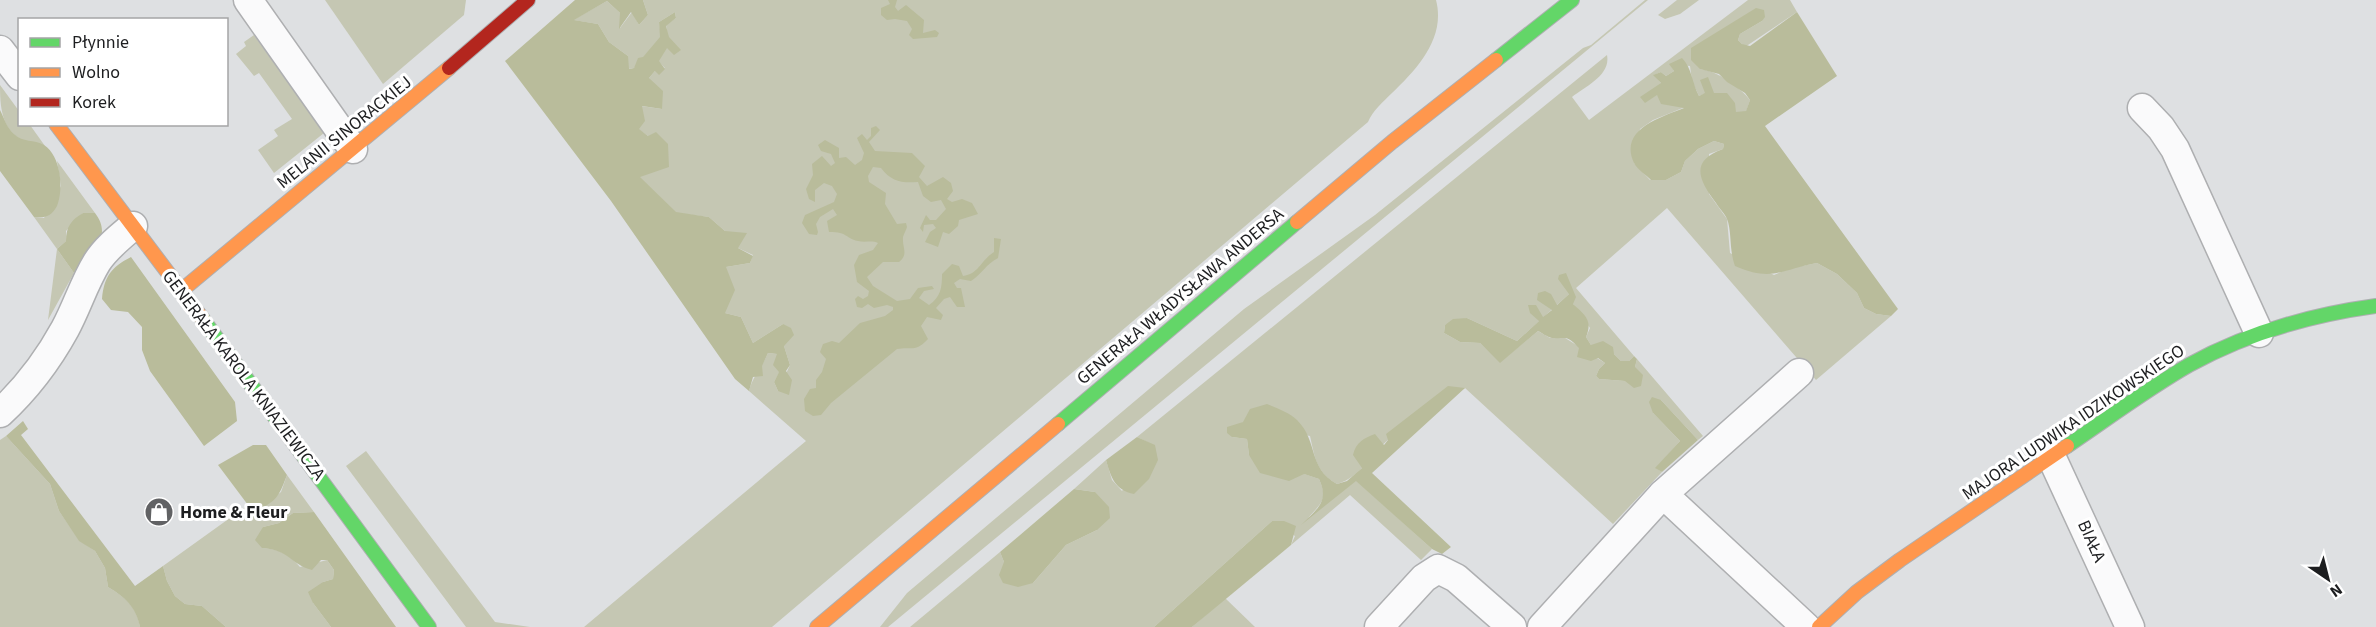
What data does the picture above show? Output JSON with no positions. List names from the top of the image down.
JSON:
{
  "streets": {
    "street": [
      "MELANII SINORACKIEJ",
      "GENERAŁA WŁADYSŁAWA ANDERSA",
      "GENERAŁA KAROLA KNIAZIEWICZA",
      "MAJORA LUDWIKA IDZIKOWSKIEGO",
      "BIAŁA"
    ]
  },
  "crossings": [
    ["MELANII SINORACKIEJ", "GENERAŁA KAROLA KNIAZIEWICZA"],
    ["MAJORA LUDWIKA IDZIKOWSKIEGO", "BIAŁA"]
  ],
  "places": {
    "shop": ["Home & Fleur"]
  },
  "legend": ["Płynnie", "Wolno", "Korek"],
  "north": "bottom right"
}
